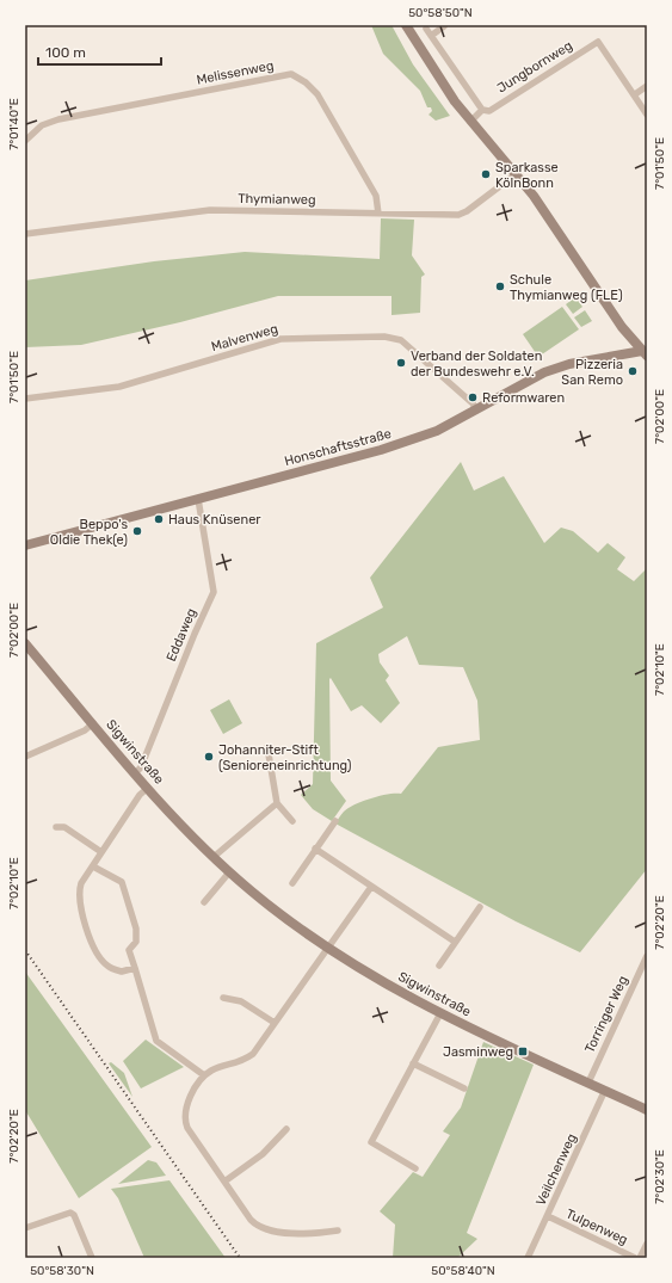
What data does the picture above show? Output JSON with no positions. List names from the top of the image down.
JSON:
{
  "streets": {
    "street": [
      "Jungbornweg",
      "Melissenweg",
      "Thymianweg",
      "Malvenweg",
      "Honschaftsstraße",
      "Eddaweg",
      "Sigwinstraße",
      "Torringer Weg",
      "Veilchenweg",
      "Tulpenweg"
    ]
  },
  "crossings": [
    ["Melissenweg", "Thymianweg"],
    ["Malvenweg", "Honschaftsstraße"],
    ["Honschaftsstraße", "Eddaweg"],
    ["Eddaweg", "Sigwinstraße"],
    ["Sigwinstraße", "Torringer Weg"],
    ["Sigwinstraße", "Veilchenweg"],
    ["Veilchenweg", "Tulpenweg"]
  ],
  "places": {
    "other": [
      "Sparkasse KölnBonn",
      "Schule Thymianweg (FLE)",
      "Verband der Soldaten der Bundeswehr e.V.",
      "Pizzeria San Remo",
      "Reformwaren",
      "Haus Knüsener",
      "Beppo's Oldie Thek(e)",
      "Johanniter-Stift (Senioreneinrichtung)"
    ],
    "transit": ["Jasminweg"]
  },
  "scale_bar": "100 m",
  "coordinates": [
    "50°58'50\"N",
    "7°01'40\"E",
    "7°01'50\"E",
    "7°02'00\"E",
    "7°02'10\"E",
    "7°02'20\"E",
    "7°02'30\"E",
    "50°58'30\"N",
    "50°58'40\"N"
  ]
}
